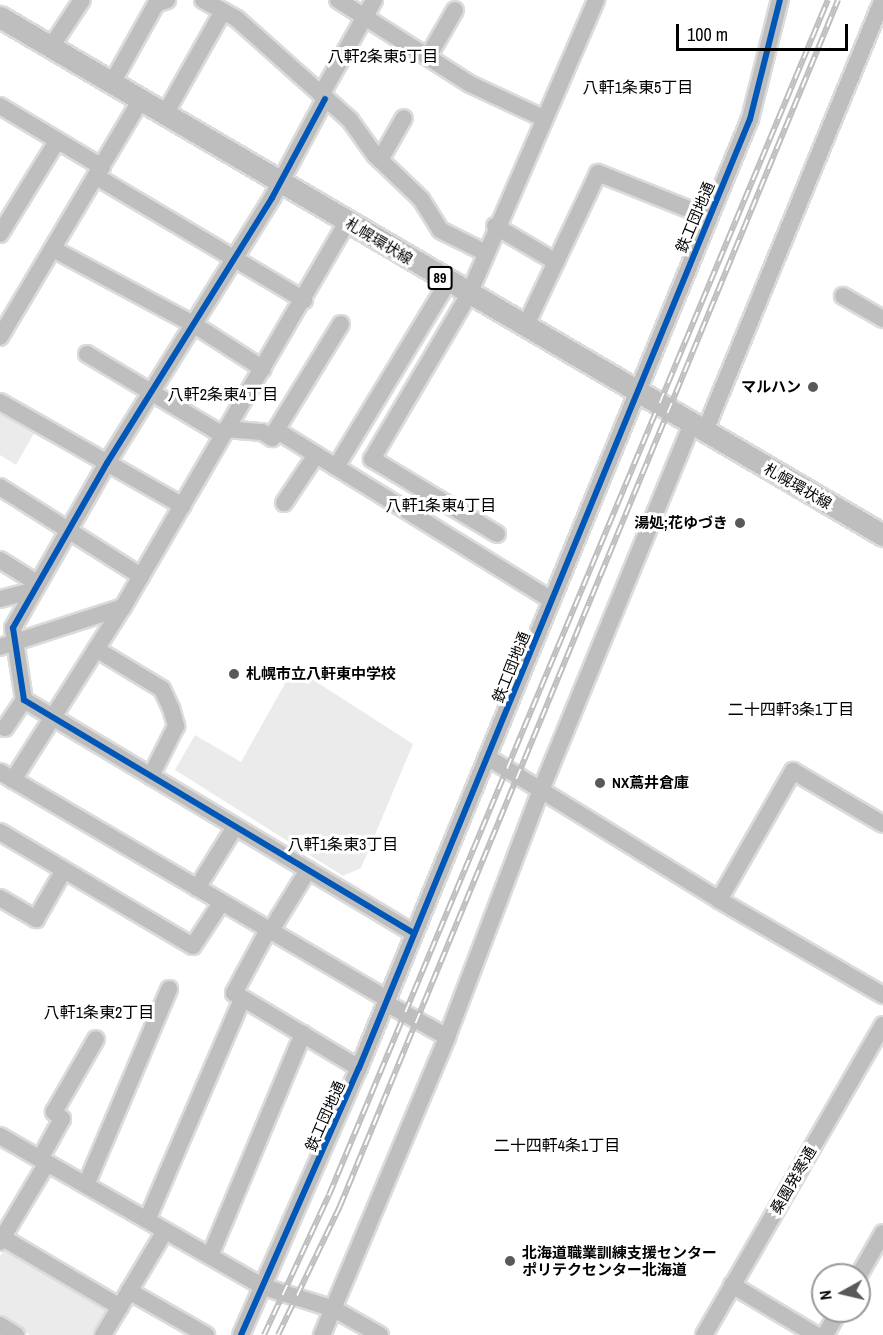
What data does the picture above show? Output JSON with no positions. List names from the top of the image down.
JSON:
{
  "streets": {
    "main road": ["札幌環状線", "89"],
    "street": ["鉄工団地通", "桑園発寒通"]
  },
  "crossings": [
    ["鉄工団地通", "札幌環状線"]
  ],
  "districts": [
    "八軒2条東5丁目",
    "八軒1条東5丁目",
    "八軒2条東4丁目",
    "八軒1条東4丁目",
    "二十四軒3条1丁目",
    "八軒1条東3丁目",
    "八軒1条東2丁目",
    "二十四軒4条1丁目"
  ],
  "places": [
    "マルハン",
    "湯処;花ゆづき",
    "札幌市立八軒東中学校",
    "NX蔦井倉庫",
    "北海道職業訓練支援センター ポリテクセンター北海道"
  ],
  "scale_bar": "100 m",
  "north": "left"
}
